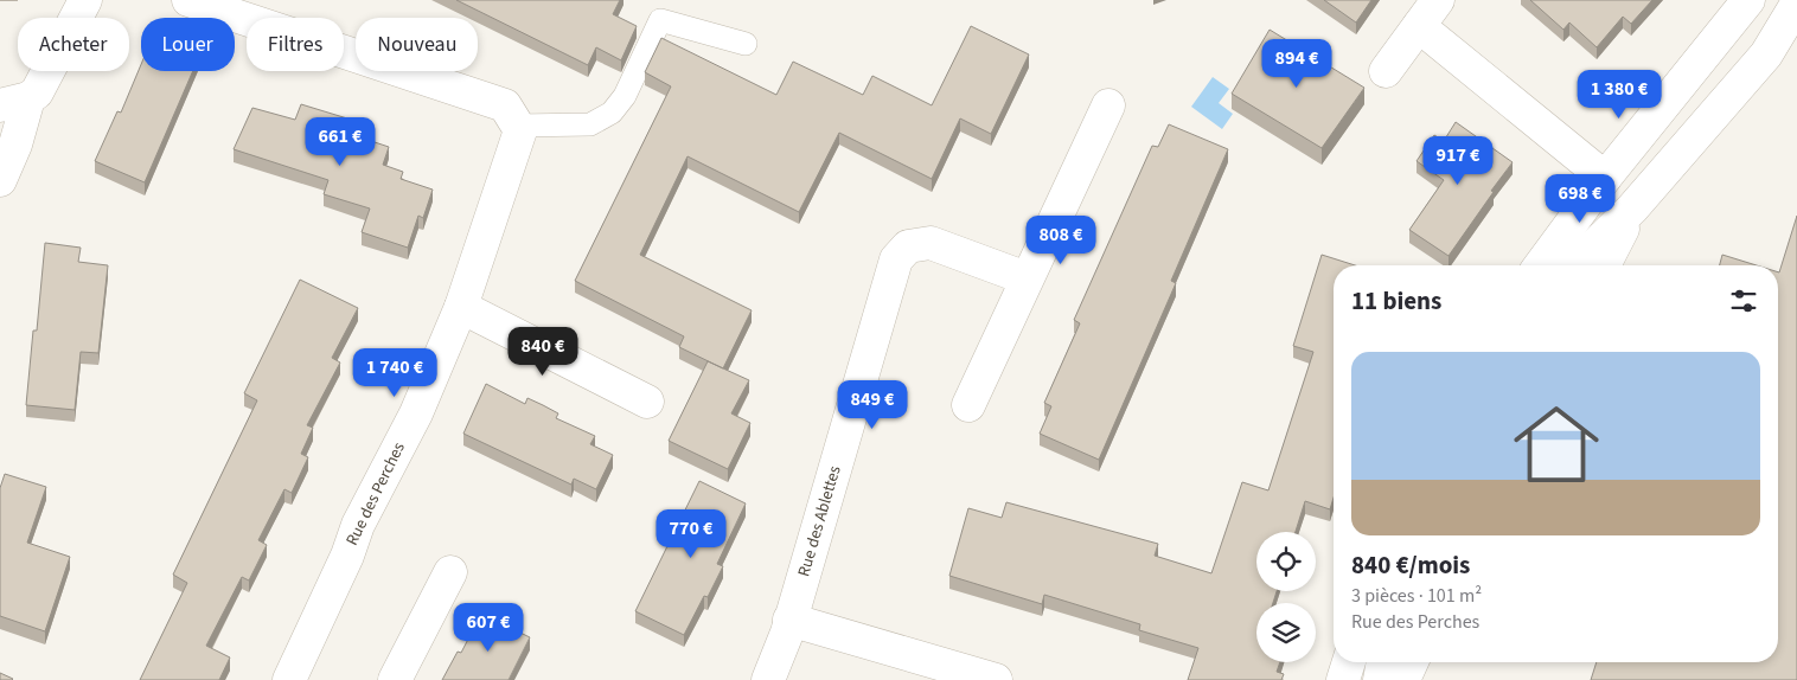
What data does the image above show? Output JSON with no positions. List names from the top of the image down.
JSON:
{
  "streets": {
    "street": ["Rue des Perches", "Rue des Ablettes"]
  },
  "page": {
    "chip": [
      "Acheter",
      "Louer",
      "Filtres",
      "Nouveau"
    ],
    "price": [
      "894 €",
      "1 380 €",
      "661 €",
      "917 €",
      "698 €",
      "808 €",
      "840 €",
      "1 740 €",
      "849 €",
      "770 €",
      "607 €"
    ],
    "heading": "11 biens",
    "list": [
      {
        "name": "840 €/mois",
        "note": "3 pièces · 101 m² · Rue des Perches"
      }
    ]
  }
}
